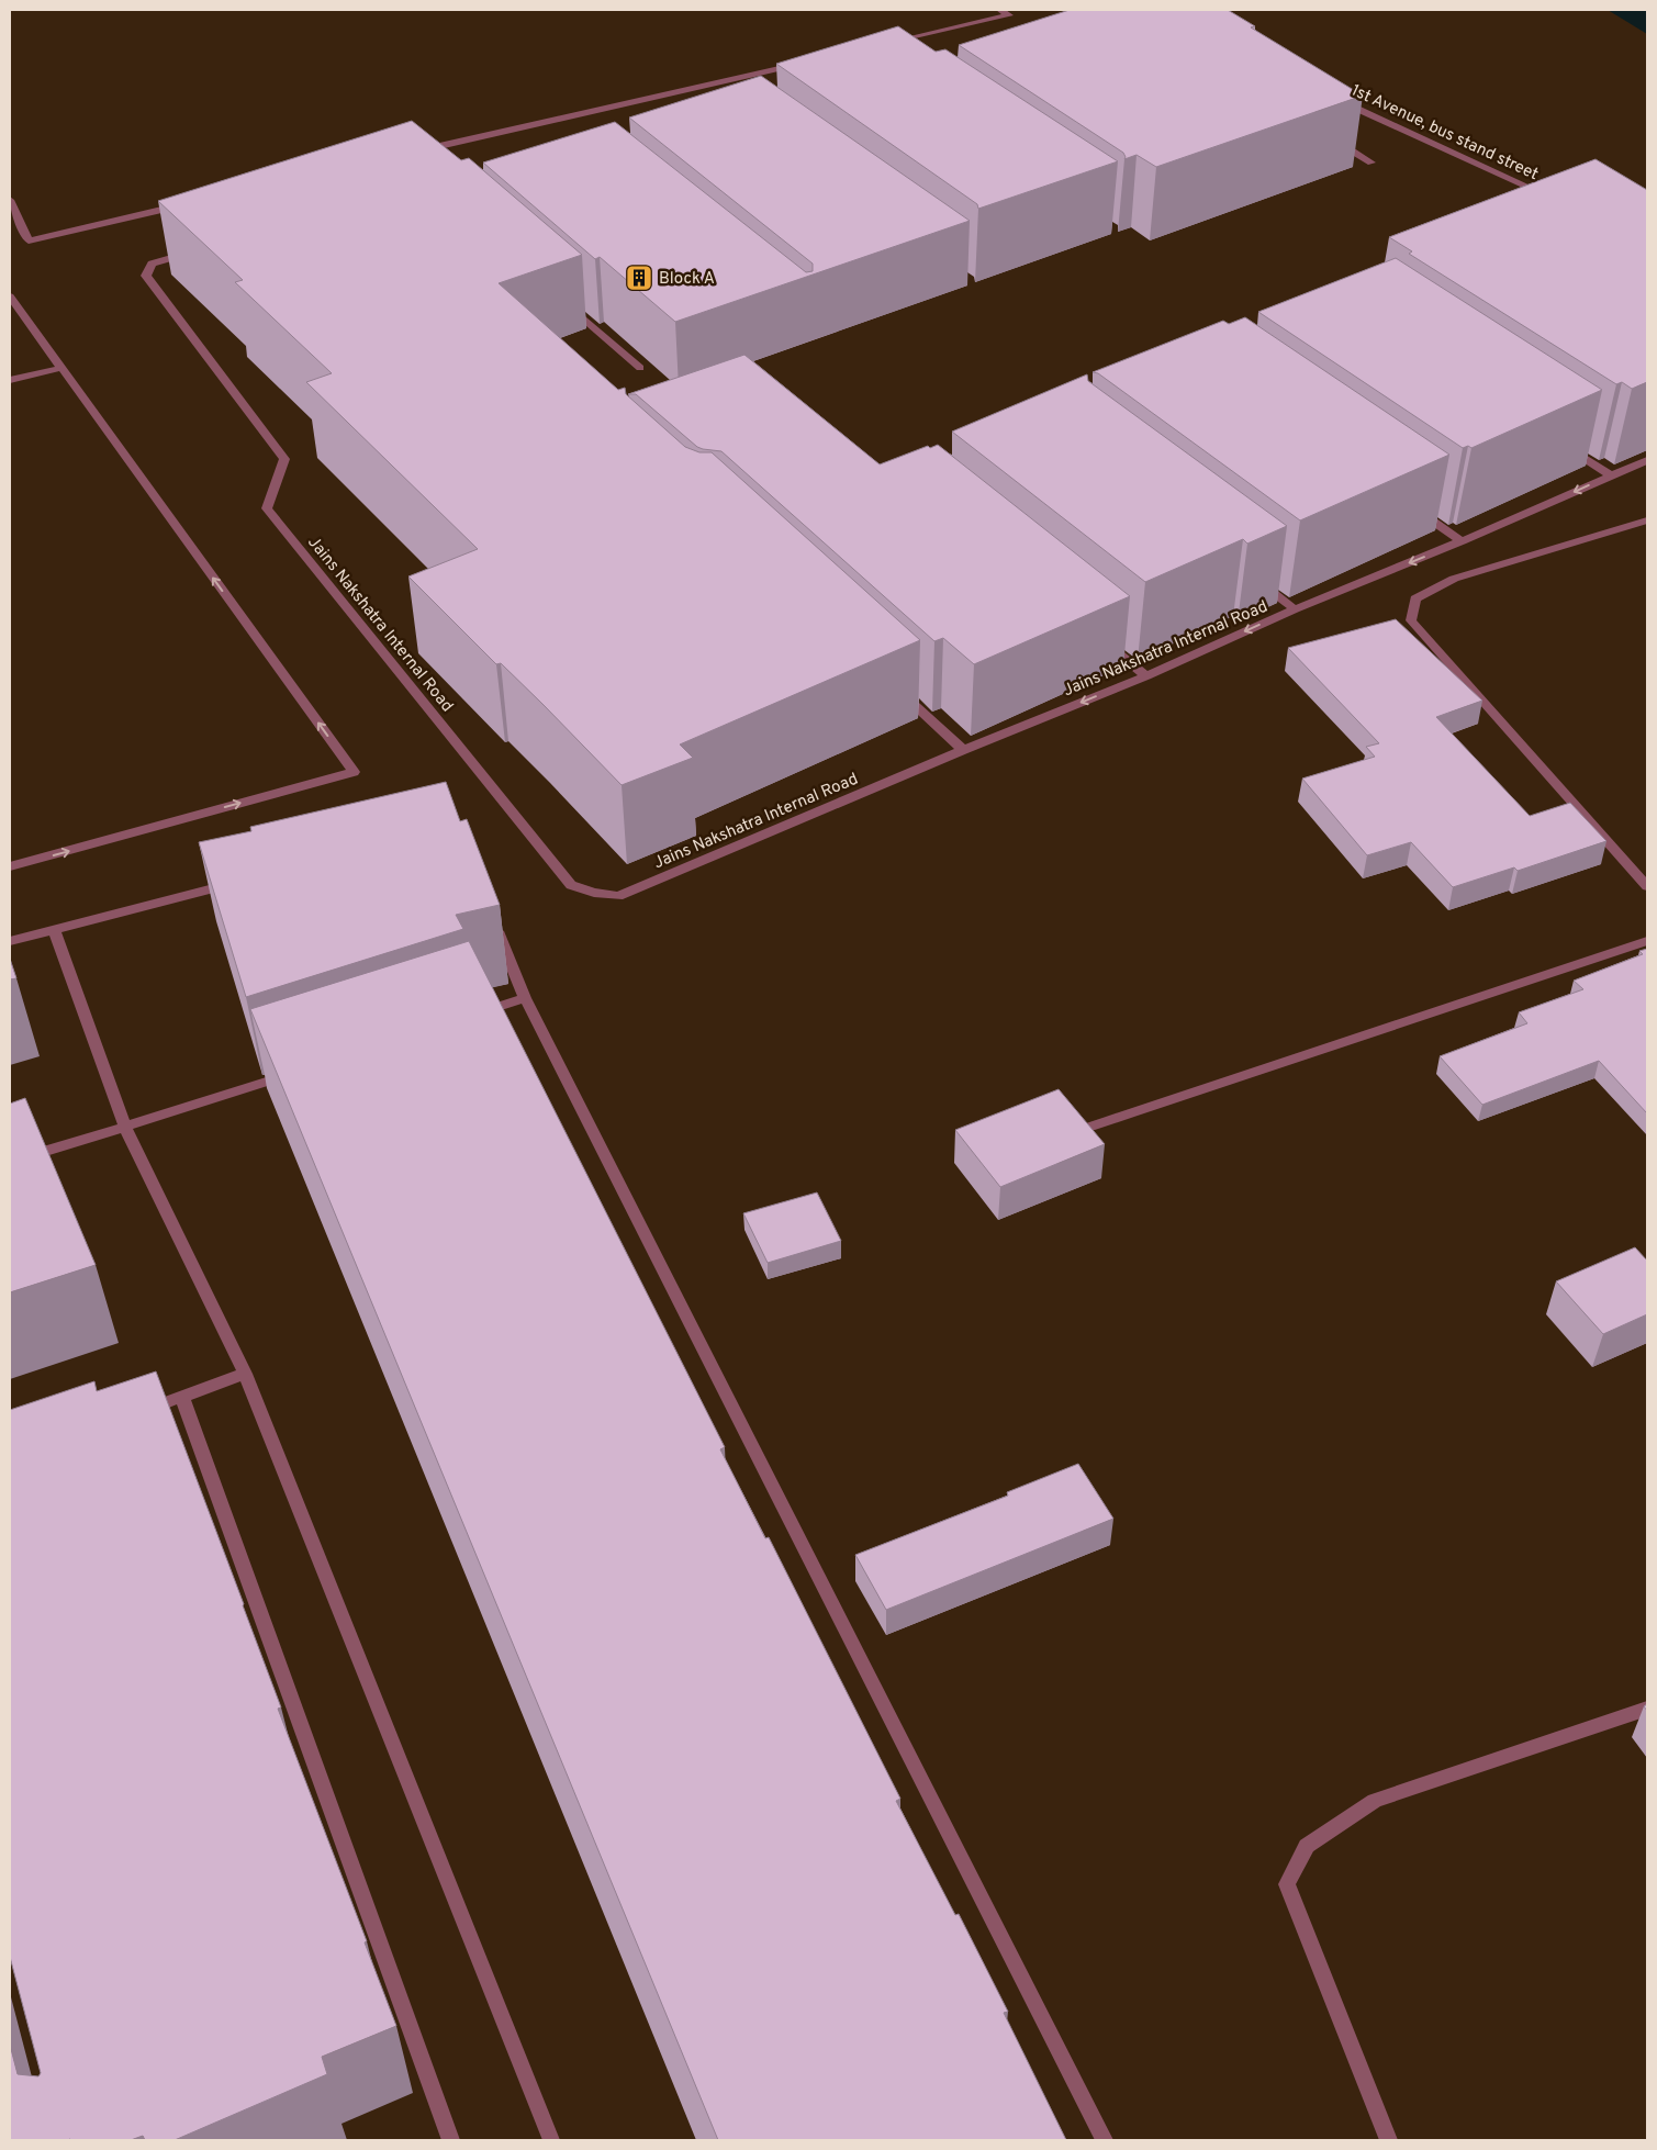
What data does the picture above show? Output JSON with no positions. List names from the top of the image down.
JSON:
{
  "streets": {
    "street": ["1st Avenue, bus stand street", "Jains Nakshatra Internal Road"]
  },
  "one_way": ["Jains Nakshatra Internal Road"],
  "places": {
    "building": ["Block A"]
  }
}
